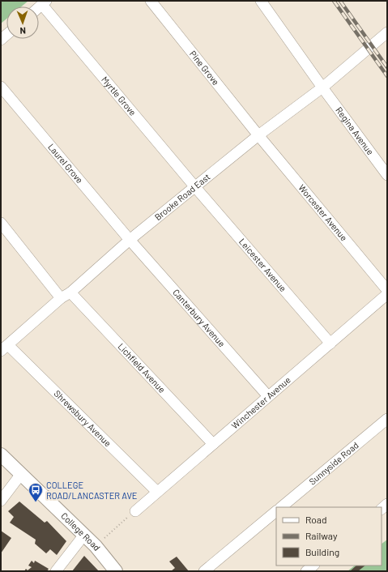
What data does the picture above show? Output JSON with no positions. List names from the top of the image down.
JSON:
{
  "streets": {
    "street": [
      "Pine Grove",
      "Myrtle Grove",
      "Regina Avenue",
      "Laurel Grove",
      "Brooke Road East",
      "Worcester Avenue",
      "Leicester Avenue",
      "Canterbury Avenue",
      "Lichfield Avenue",
      "Winchester Avenue",
      "Shrewsbury Avenue",
      "Sunnyside Road",
      "College Road"
    ]
  },
  "crossings": [
    ["Pine Grove", "Brooke Road East"],
    ["Pine Grove", "Worcester Avenue"],
    ["Myrtle Grove", "Brooke Road East"],
    ["Myrtle Grove", "Leicester Avenue"],
    ["Regina Avenue", "Brooke Road East"],
    ["Laurel Grove", "Brooke Road East"],
    ["Laurel Grove", "Canterbury Avenue"],
    ["Brooke Road East", "Worcester Avenue"],
    ["Brooke Road East", "Leicester Avenue"],
    ["Brooke Road East", "Canterbury Avenue"],
    ["Brooke Road East", "Lichfield Avenue"],
    ["Brooke Road East", "Shrewsbury Avenue"],
    ["Leicester Avenue", "Winchester Avenue"],
    ["Canterbury Avenue", "Winchester Avenue"],
    ["Lichfield Avenue", "Winchester Avenue"],
    ["Winchester Avenue", "Shrewsbury Avenue"]
  ],
  "places": {
    "bus stop": ["COLLEGE ROAD/LANCASTER AVE"]
  },
  "legend": ["Road", "Railway", "Building"],
  "north": "bottom"
}
